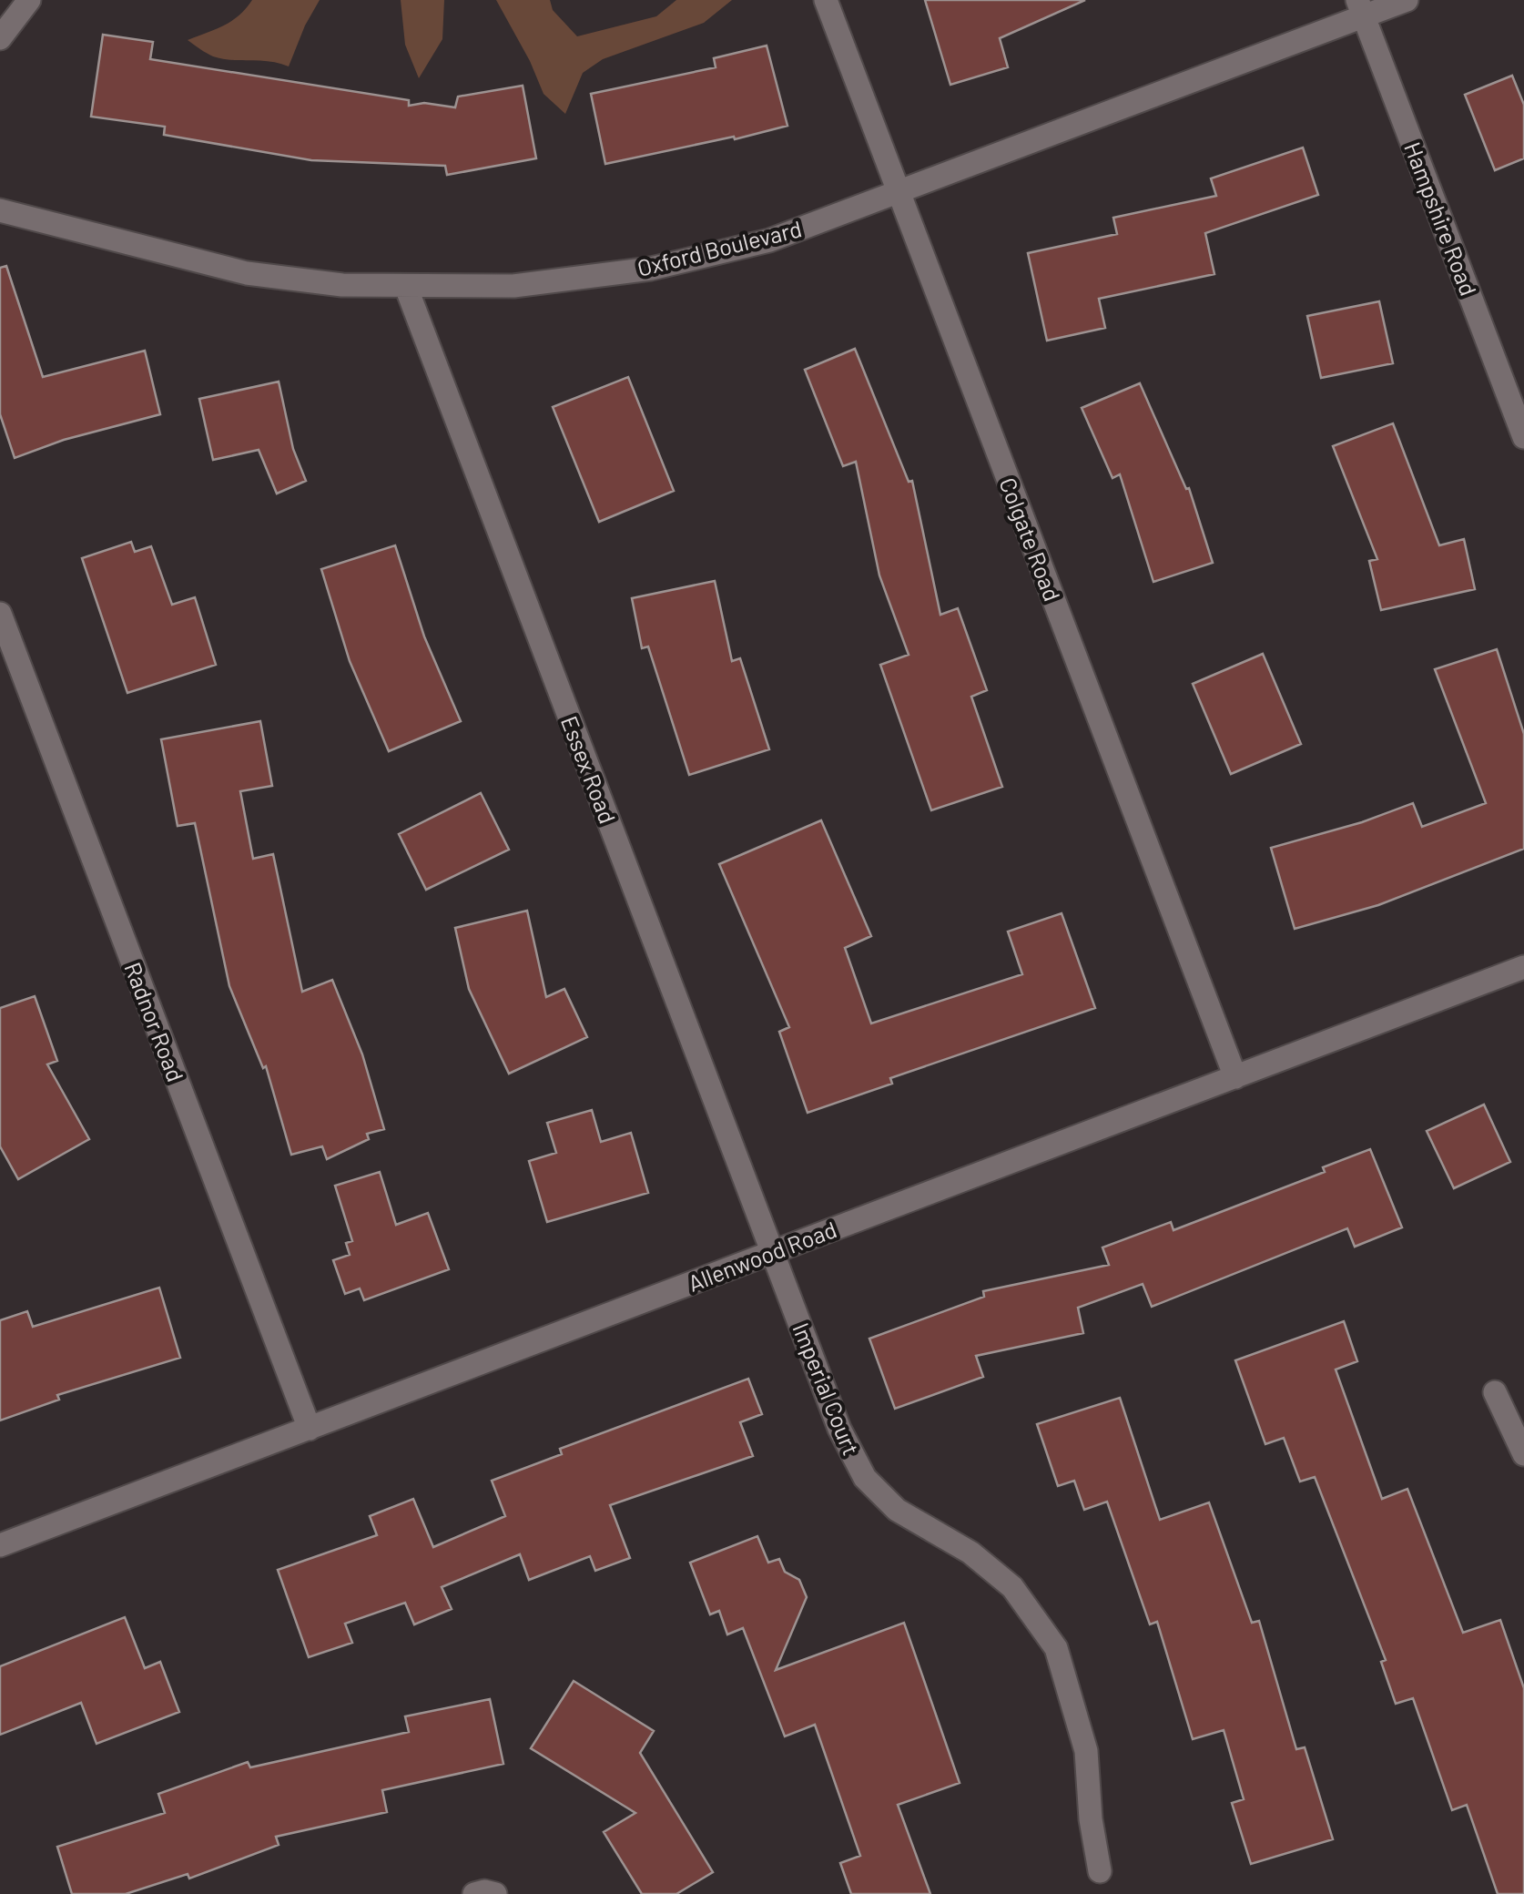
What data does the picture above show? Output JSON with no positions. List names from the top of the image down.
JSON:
{
  "streets": {
    "street": [
      "Hampshire Road",
      "Oxford Boulevard",
      "Colgate Road",
      "Essex Road",
      "Radnor Road",
      "Allenwood Road",
      "Imperial Court"
    ]
  },
  "crossings": [
    ["Hampshire Road", "Oxford Boulevard"],
    ["Oxford Boulevard", "Colgate Road"],
    ["Oxford Boulevard", "Essex Road"],
    ["Colgate Road", "Allenwood Road"],
    ["Essex Road", "Allenwood Road"],
    ["Essex Road", "Imperial Court"],
    ["Radnor Road", "Allenwood Road"],
    ["Allenwood Road", "Imperial Court"]
  ]
}
